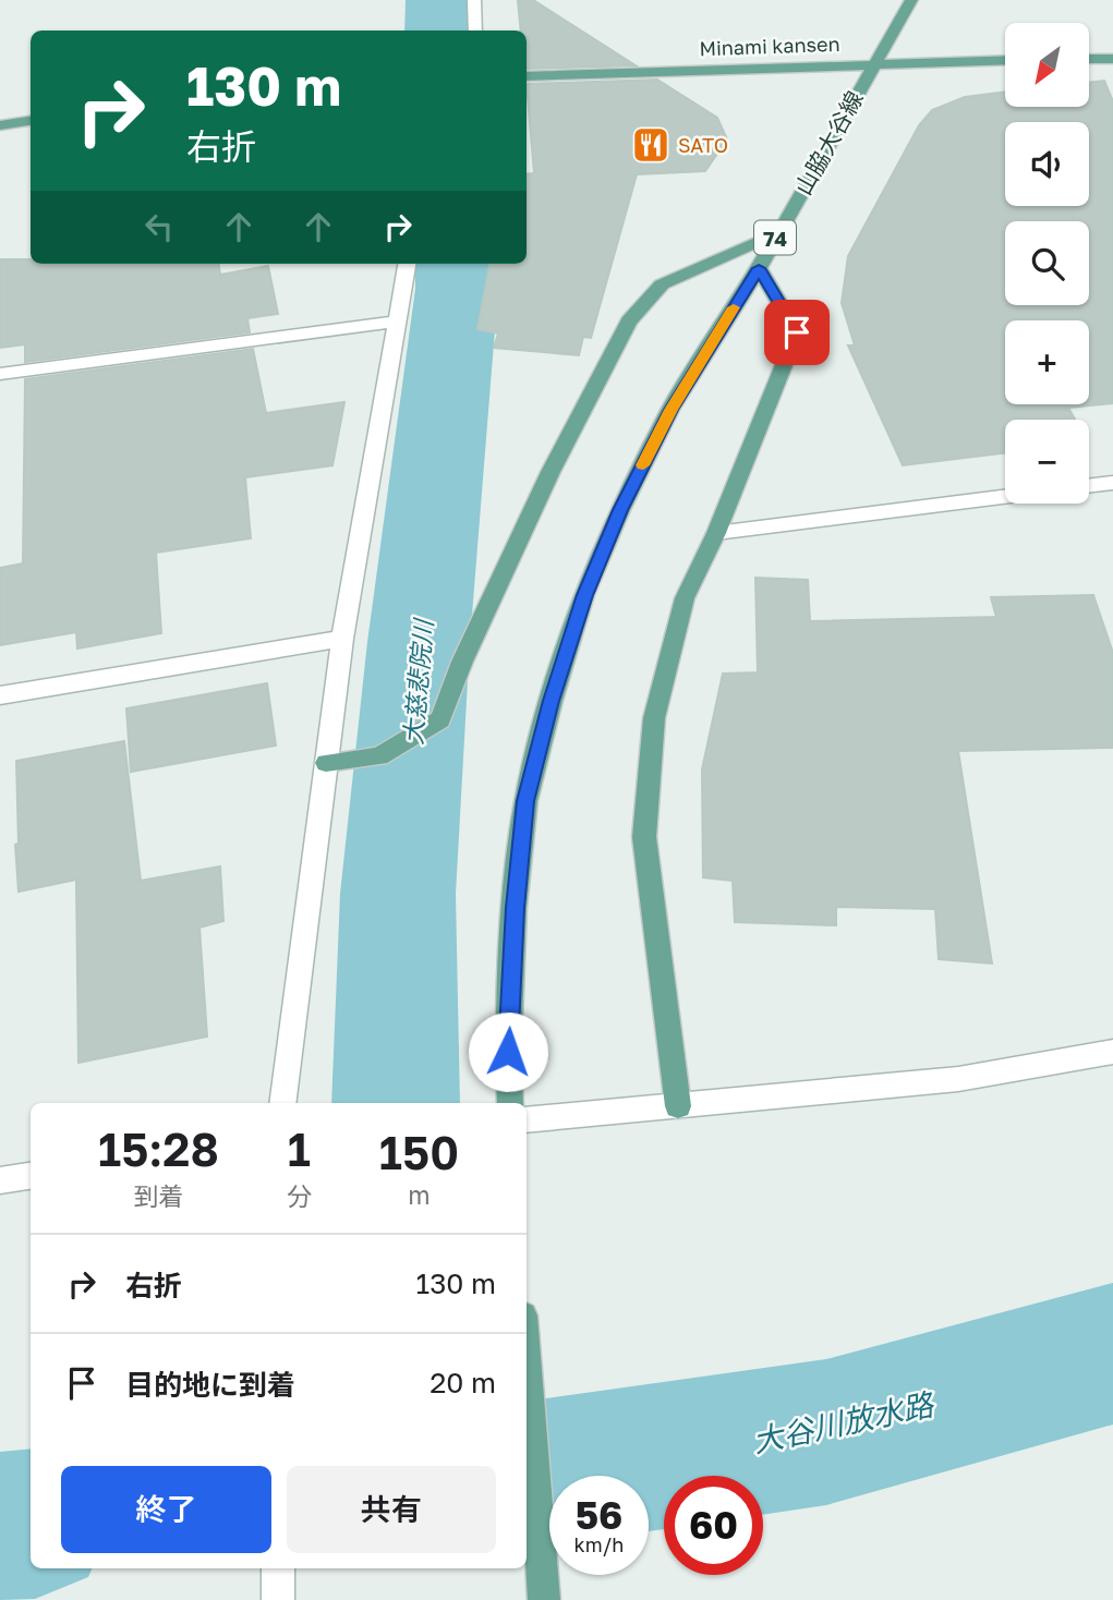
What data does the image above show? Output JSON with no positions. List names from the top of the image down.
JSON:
{
  "streets": {
    "main road": ["Minami kansen", "山脇大谷線", "74"]
  },
  "crossings": [
    ["Minami kansen", "山脇大谷線"]
  ],
  "water": ["大慈悲院川", "大谷川放水路"],
  "places": {
    "restaurant": ["SATO"]
  },
  "north": "bottom left",
  "page": {
    "map_buttons": ["+", "−"],
    "turn": ["130 m", "右折"],
    "eta": [
      "15:28",
      "到着",
      "1",
      "分",
      "150",
      "m"
    ],
    "list": [
      {
        "name": "右折",
        "value": "130 m"
      },
      {
        "name": "目的地に到着",
        "value": "20 m"
      }
    ],
    "buttons": ["終了", "共有"],
    "speed": "56 km/h",
    "limit": "60"
  }
}
